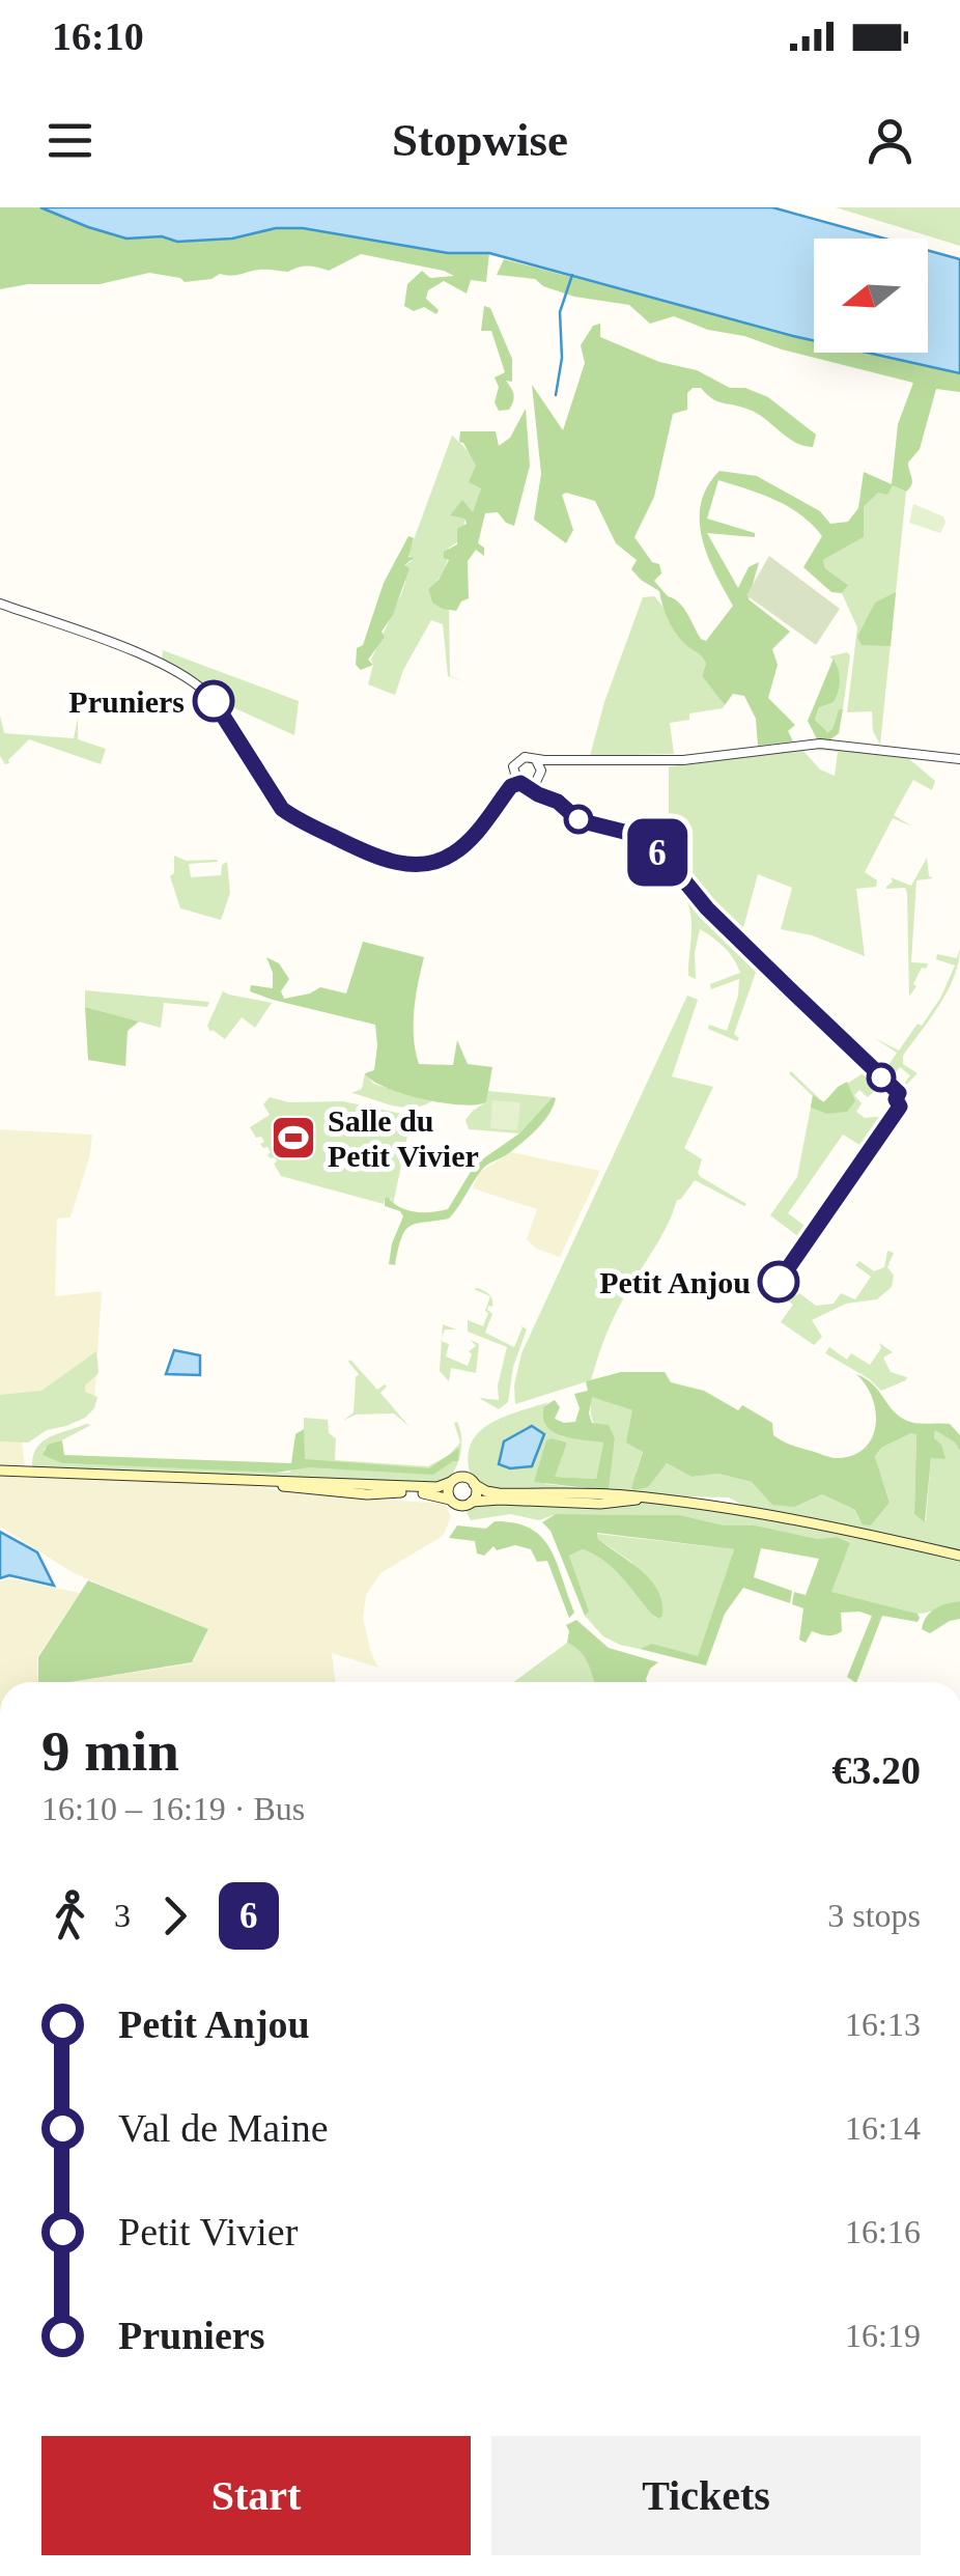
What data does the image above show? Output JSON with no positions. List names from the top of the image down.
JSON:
{
  "places": {
    "other": ["Pruniers", "Petit Anjou"],
    "sports": ["Salle du Petit Vivier"]
  },
  "lines": ["bus line 6"],
  "north": "left",
  "page": {
    "status": "16:10",
    "header": "Stopwise",
    "on_map": "6",
    "heading": ["9 min", "16:10 – 16:19 · Bus", "€3.20"],
    "legs": ["3", "6", "3 stops"],
    "list": [
      {
        "name": "Petit Anjou",
        "value": "16:13"
      },
      {
        "name": "Val de Maine",
        "value": "16:14"
      },
      {
        "name": "Petit Vivier",
        "value": "16:16"
      },
      {
        "name": "Pruniers",
        "value": "16:19"
      }
    ],
    "buttons": ["Start", "Tickets"]
  }
}
